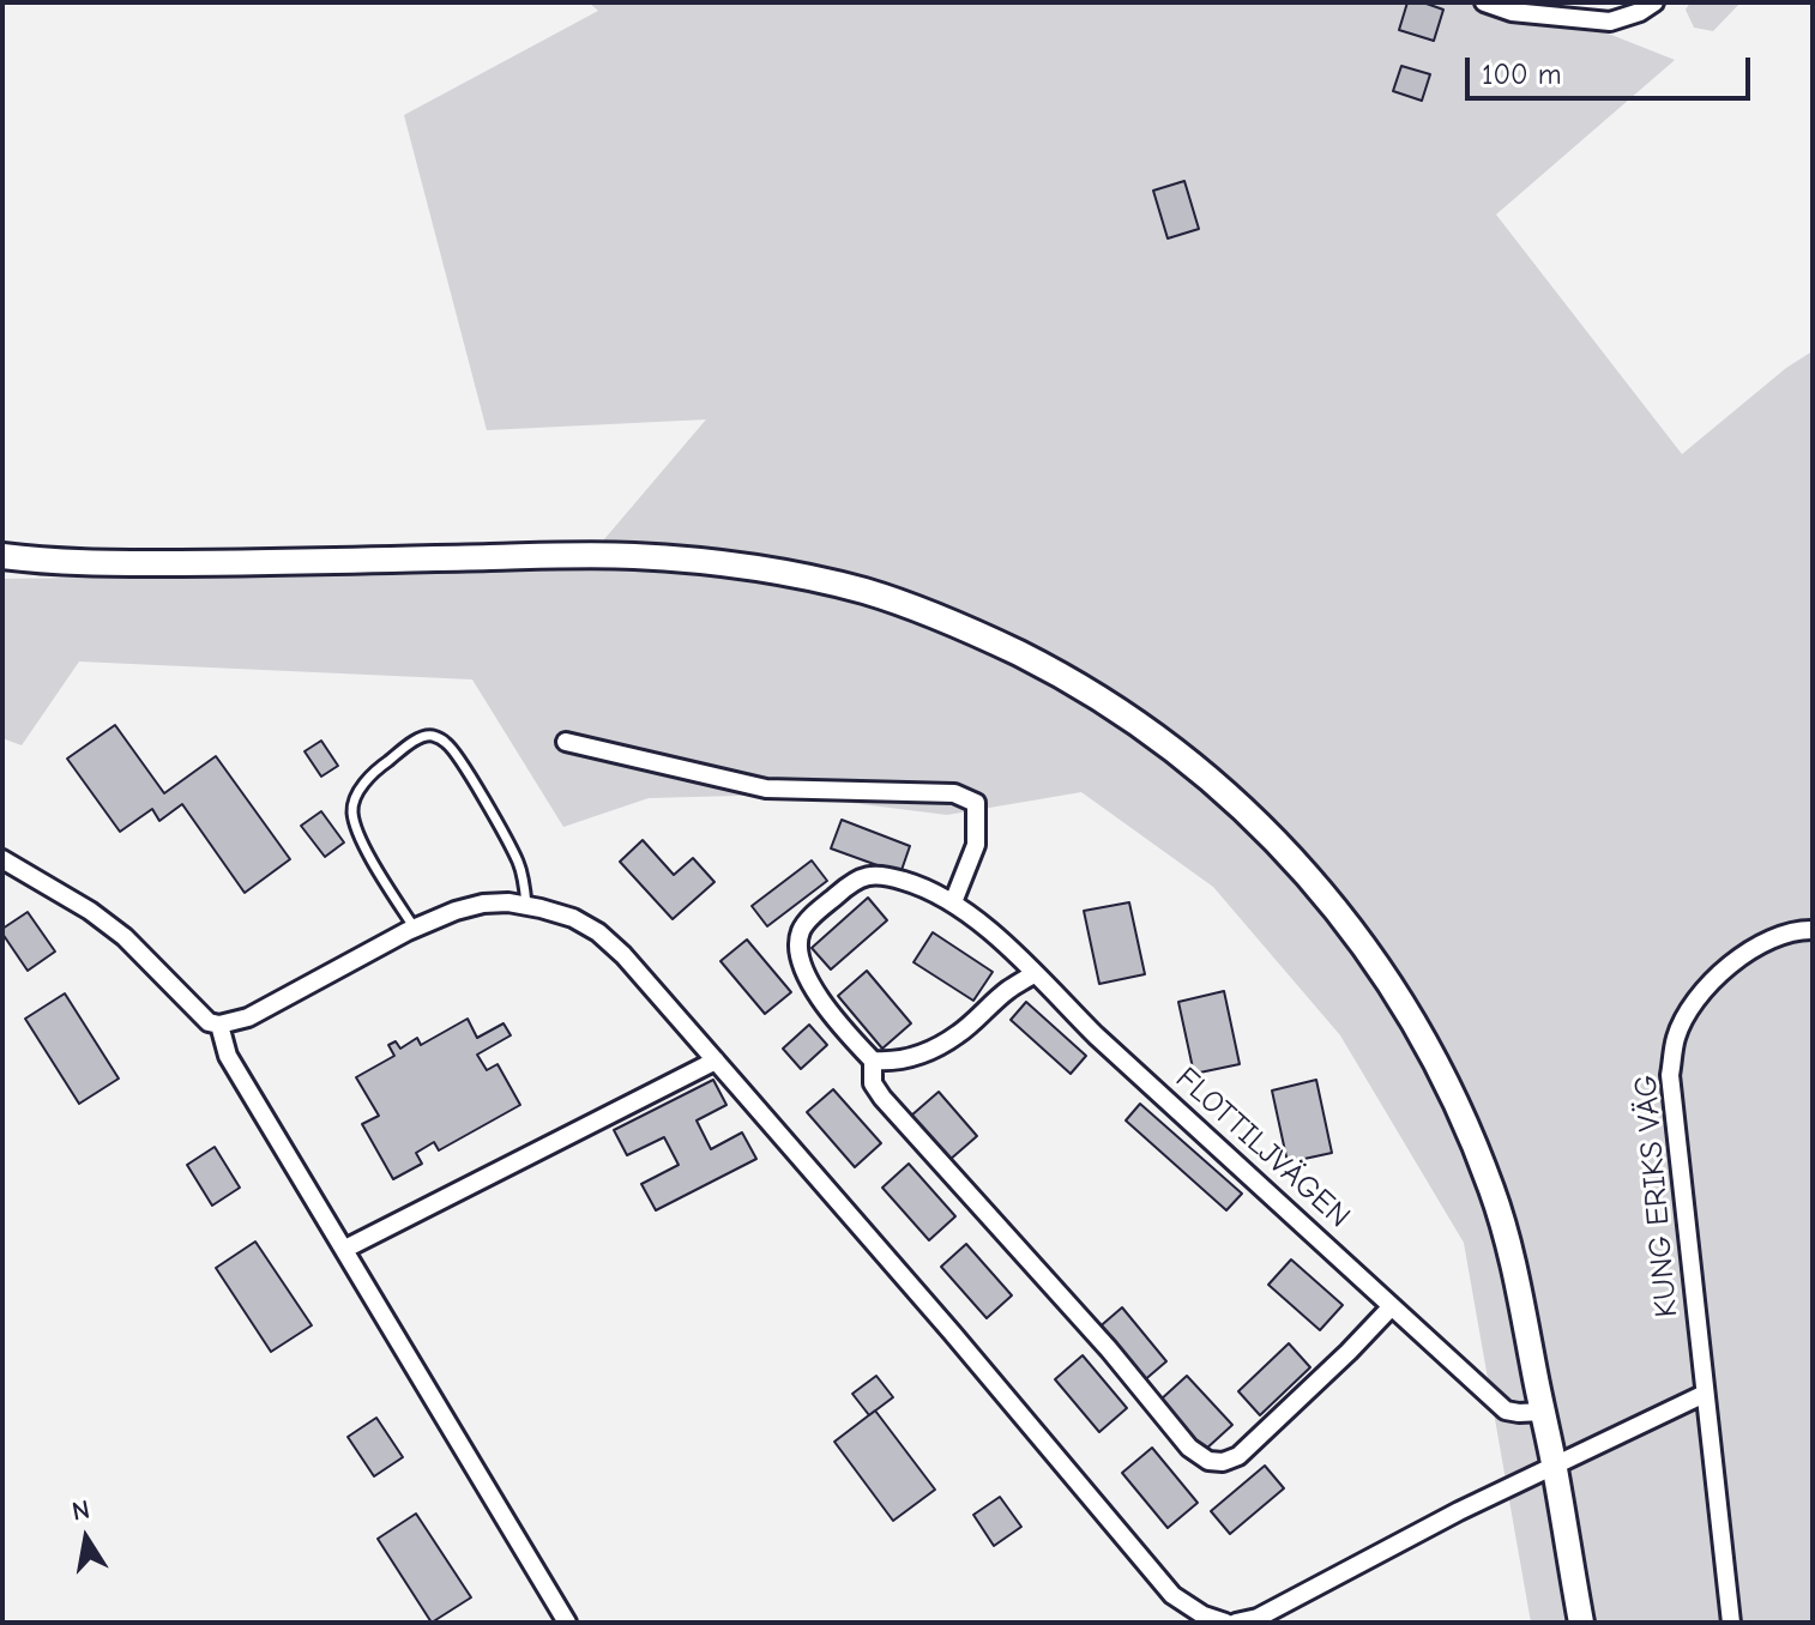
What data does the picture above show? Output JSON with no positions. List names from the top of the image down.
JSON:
{
  "streets": {
    "street": ["FLOTTILJVÄGEN", "KUNG ERIKS VÄG"]
  },
  "scale_bar": "100 m",
  "north": "top"
}
